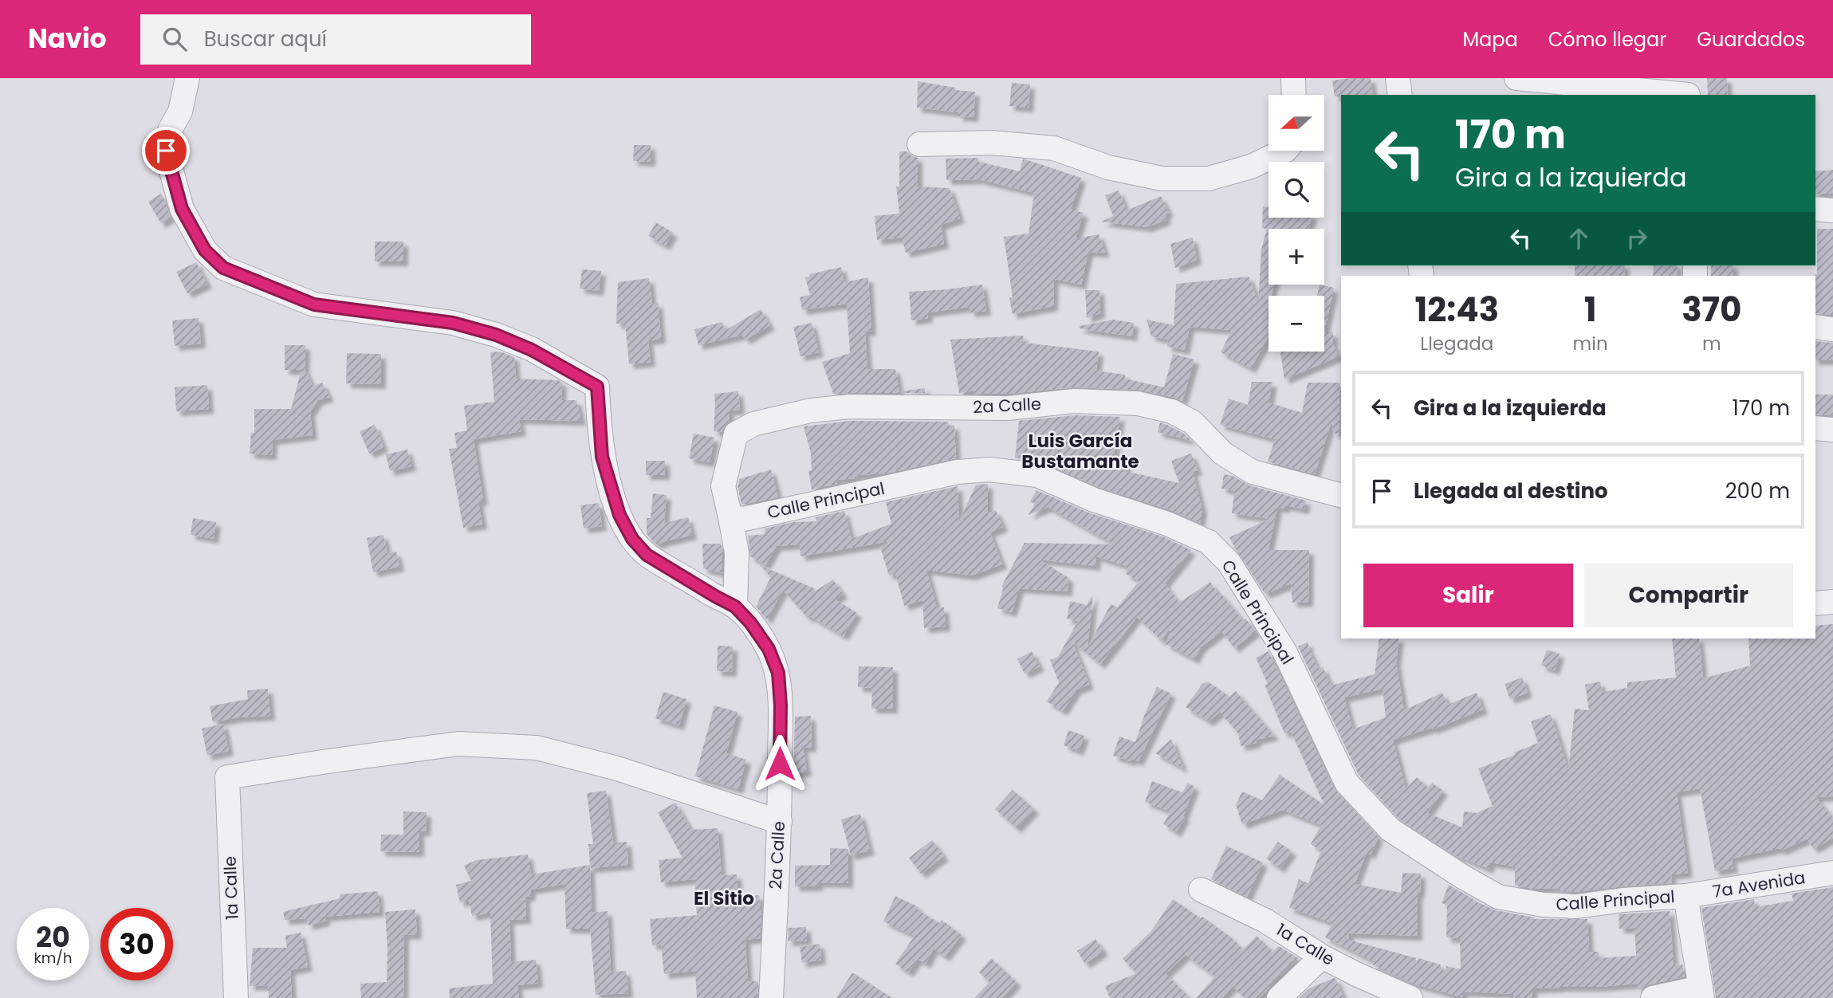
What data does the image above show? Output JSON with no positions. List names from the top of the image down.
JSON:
{
  "streets": {
    "street": [
      "2a Calle",
      "Calle Principal",
      "7a Avenida",
      "1a Calle"
    ]
  },
  "crossings": [
    ["2a Calle", "Calle Principal"],
    ["2a Calle", "1a Calle"],
    ["Calle Principal", "7a Avenida"]
  ],
  "districts": ["Luis García Bustamante", "El Sitio"],
  "north": "left",
  "page": {
    "header": "Navio",
    "search": "Buscar aquí",
    "nav": ["Mapa", "Cómo llegar", "Guardados"],
    "map_buttons": ["+", "−"],
    "turn": ["170 m", "Gira a la izquierda"],
    "eta": [
      "12:43",
      "Llegada",
      "1",
      "min",
      "370",
      "m"
    ],
    "list": [
      {
        "name": "Gira a la izquierda",
        "value": "170 m"
      },
      {
        "name": "Llegada al destino",
        "value": "200 m"
      }
    ],
    "buttons": ["Salir", "Compartir"],
    "speed": "20 km/h",
    "limit": "30"
  }
}
